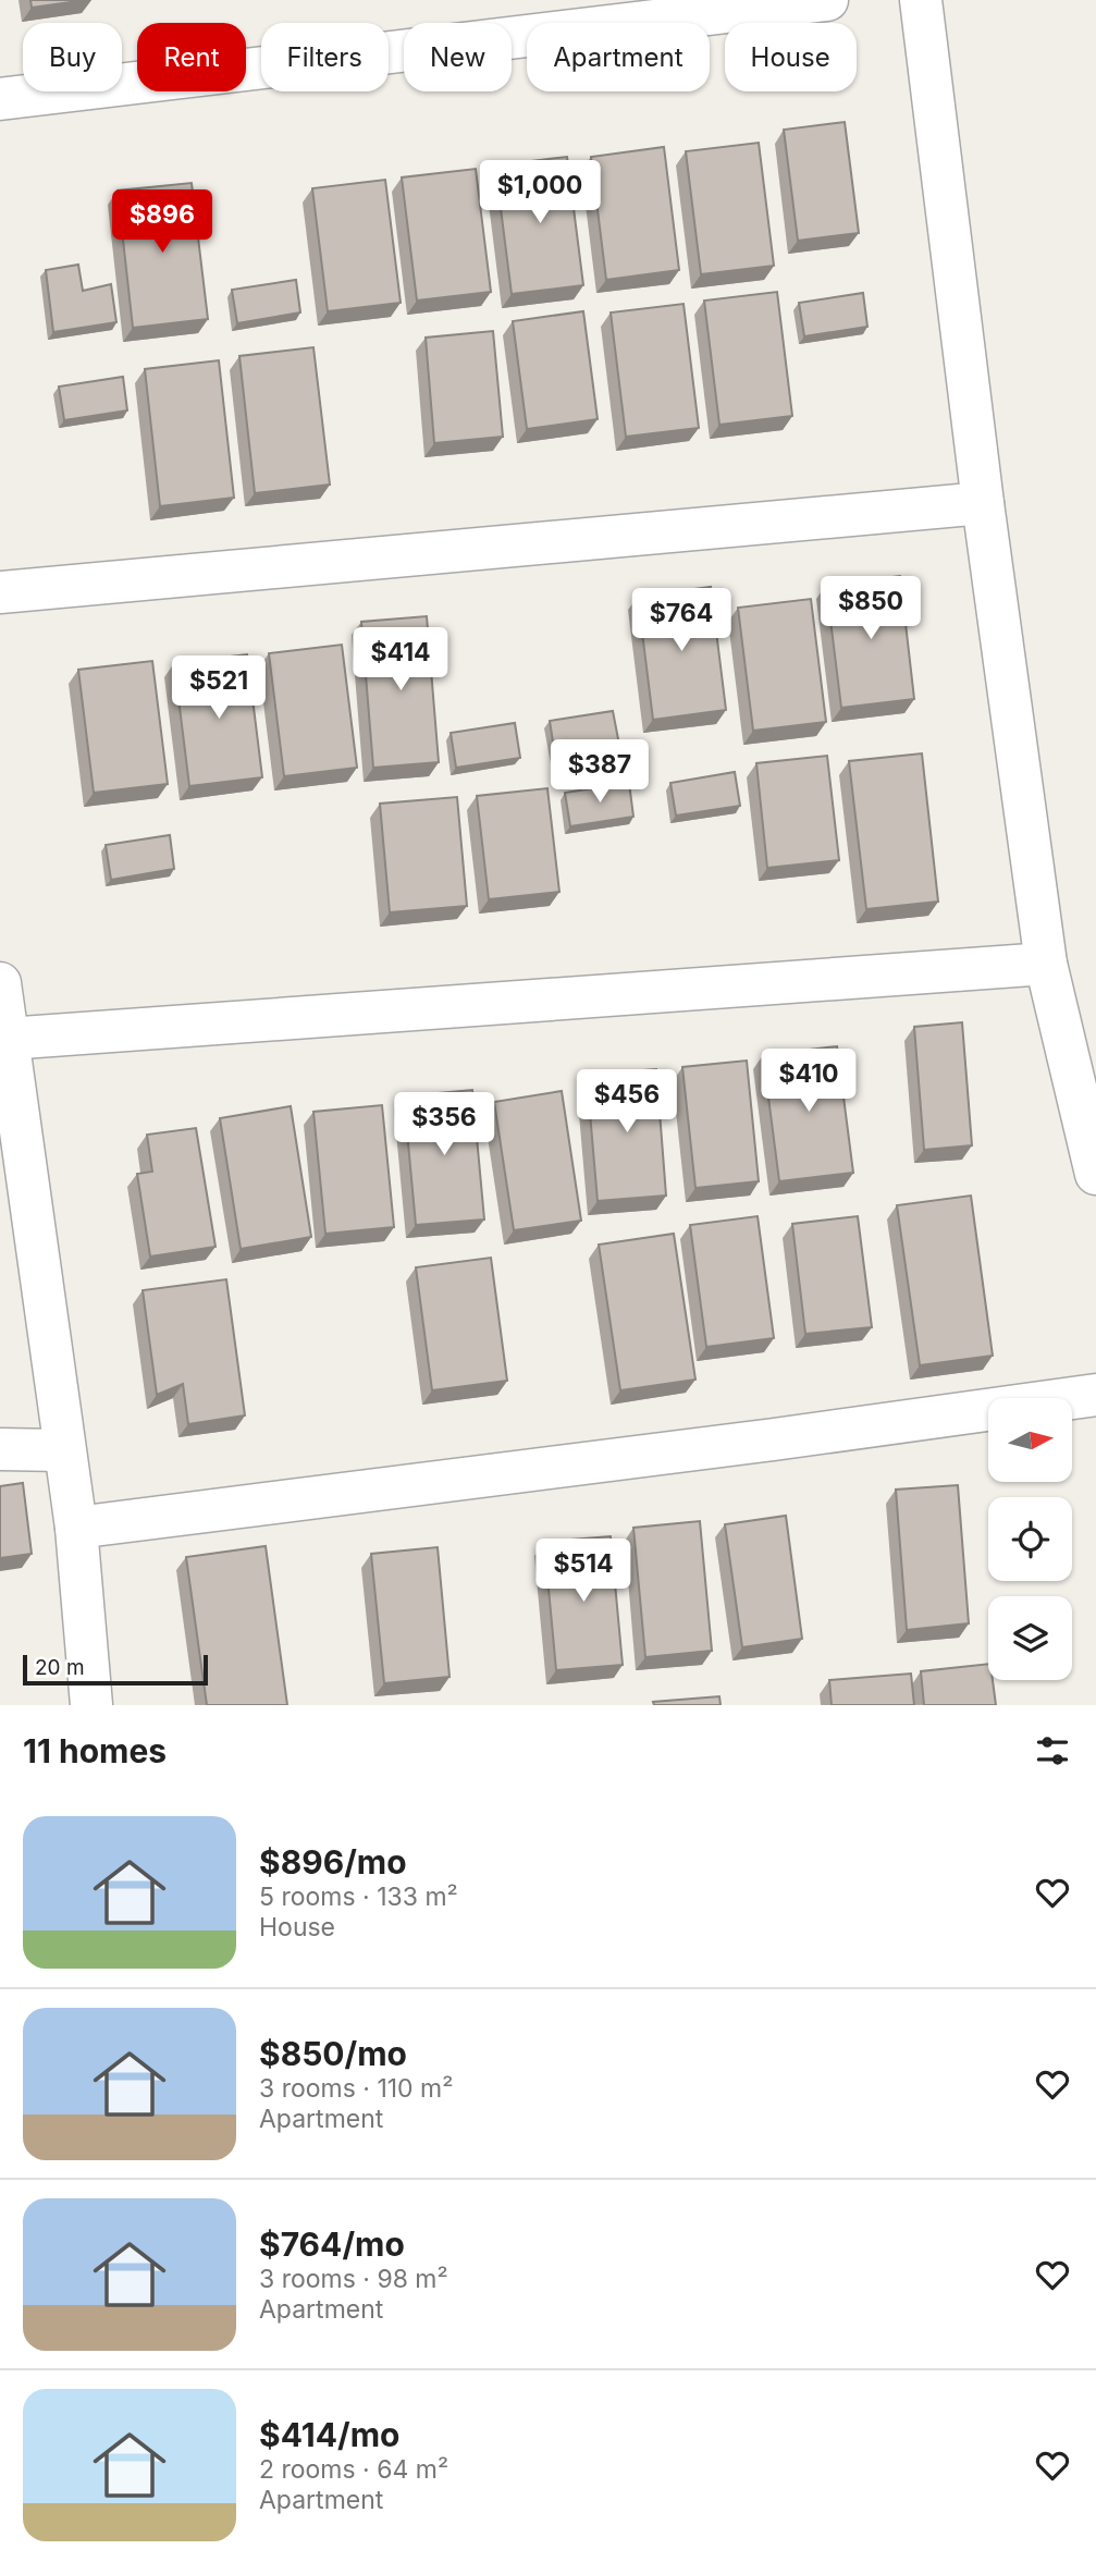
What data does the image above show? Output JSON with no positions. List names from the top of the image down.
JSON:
{
  "scale_bar": "20 m",
  "north": "right",
  "page": {
    "chip": [
      "Buy",
      "Rent",
      "Filters",
      "New",
      "Apartment",
      "House"
    ],
    "price": [
      "$1,000",
      "$896",
      "$850",
      "$764",
      "$414",
      "$521",
      "$387",
      "$410",
      "$456",
      "$356",
      "$514"
    ],
    "scale": "20 m",
    "heading": "11 homes",
    "list": [
      {
        "name": "$896/mo",
        "note": "5 rooms · 133 m² · House"
      },
      {
        "name": "$850/mo",
        "note": "3 rooms · 110 m² · Apartment"
      },
      {
        "name": "$764/mo",
        "note": "3 rooms · 98 m² · Apartment"
      },
      {
        "name": "$414/mo",
        "note": "2 rooms · 64 m² · Apartment"
      }
    ]
  }
}
